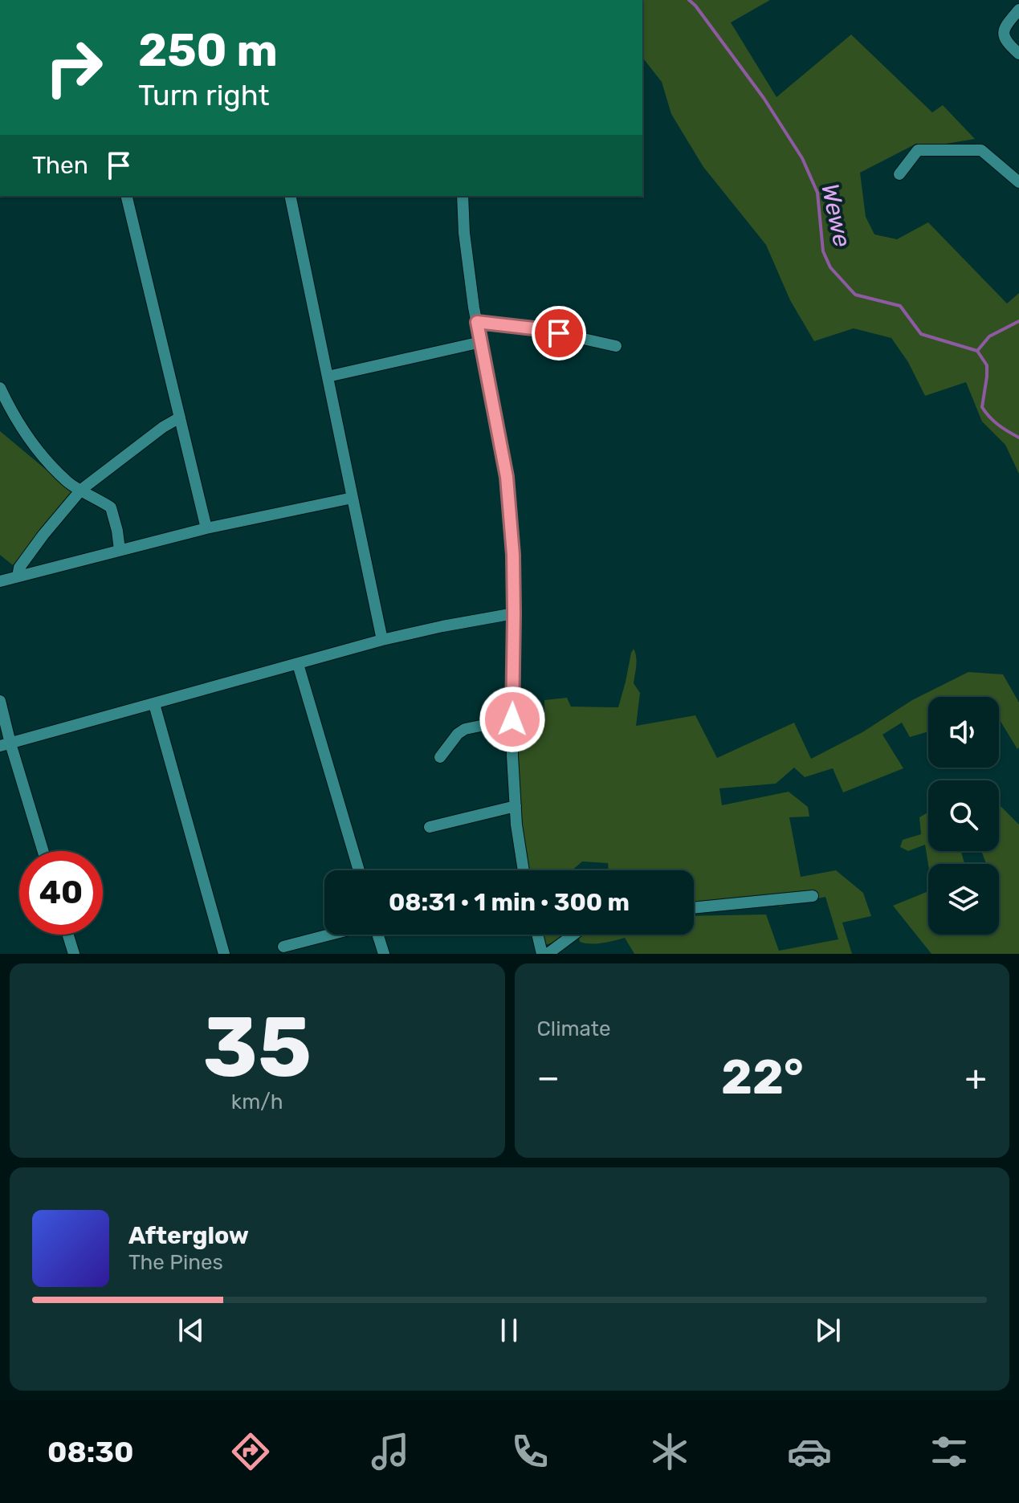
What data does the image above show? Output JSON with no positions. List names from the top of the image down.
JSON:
{
  "water": ["Wewe"],
  "page": {
    "turn": ["250 m", "Turn right"],
    "then": "Then",
    "limit": "40",
    "trip": "08:31 · 1 min · 300 m",
    "tile": [
      ["35", "km/h"],
      "Climate"
    ],
    "heat": ["−", "22°", "+"],
    "song": ["Afterglow", "The Pines"],
    "tabs": "08:30"
  }
}
